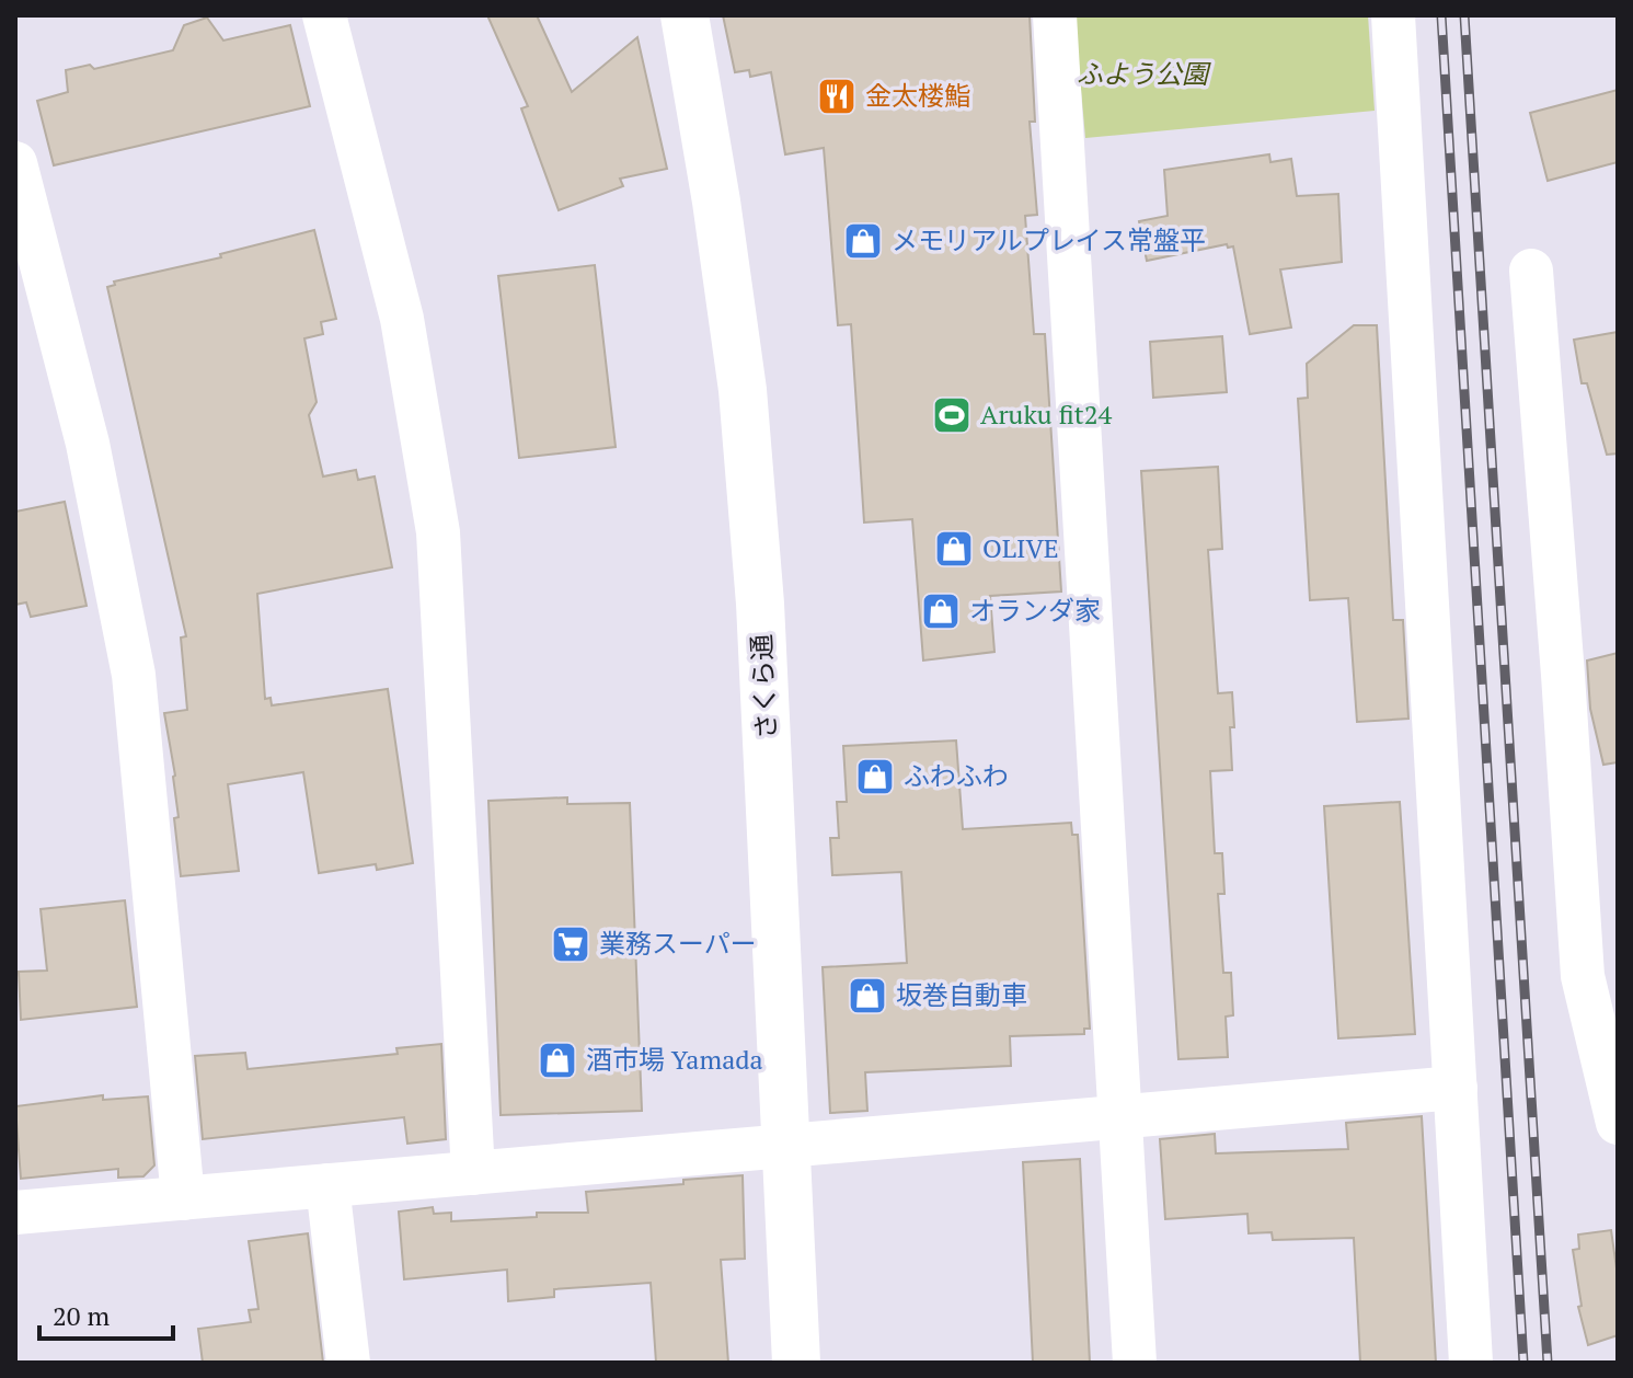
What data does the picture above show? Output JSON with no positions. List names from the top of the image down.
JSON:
{
  "streets": {
    "street": ["さくら通"]
  },
  "parks": ["ふよう公園"],
  "places": {
    "restaurant": ["金太楼鮨"],
    "shop": [
      "メモリアルプレイス常盤平",
      "OLIVE",
      "オランダ家",
      "ふわふわ",
      "坂巻自動車",
      "酒市場 Yamada"
    ],
    "sports": ["Aruku fit24"],
    "supermarket": ["業務スーパー"]
  },
  "scale_bar": "20 m"
}
